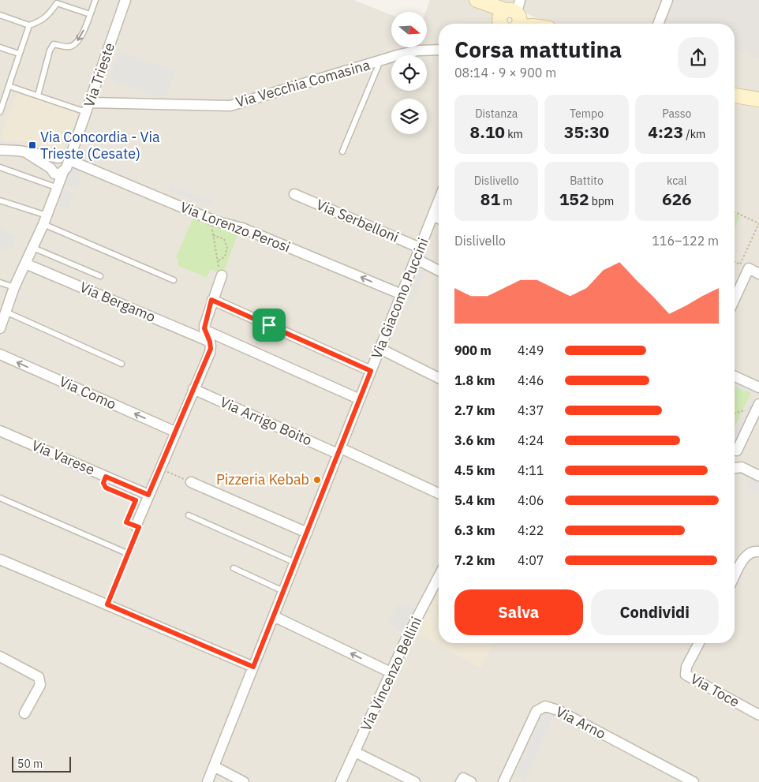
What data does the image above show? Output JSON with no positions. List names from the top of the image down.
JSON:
{
  "streets": {
    "street": [
      "Via Trieste",
      "Via Vecchia Comasina",
      "Via Serbelloni",
      "Via Lorenzo Perosi",
      "Via Giacomo Puccini",
      "Via Bergamo",
      "Via Como",
      "Via Arrigo Boito",
      "Via Varese",
      "Via Vincenzo Bellini",
      "Via Toce",
      "Via Arno"
    ]
  },
  "crossings": [
    ["Via Trieste", "Via Vecchia Comasina"],
    ["Via Trieste", "Via Lorenzo Perosi"],
    ["Via Serbelloni", "Via Giacomo Puccini"],
    ["Via Lorenzo Perosi", "Via Giacomo Puccini"],
    ["Via Giacomo Puccini", "Via Arrigo Boito"]
  ],
  "one_way": ["Via Como"],
  "places": {
    "transit": ["Via Concordia - Via Trieste (Cesate)"],
    "other": ["Pizzeria Kebab"]
  },
  "scale_bar": "50 m",
  "north": "right",
  "page": {
    "heading": ["Corsa mattutina", "08:14 · 9 × 900 m"],
    "stats": [
      ["Distanza", "8.10 km"],
      ["Tempo", "35:30"],
      ["Passo", "4:23 /km"],
      ["Dislivello", "81 m"],
      ["Battito", "152 bpm"],
      ["kcal", "626"]
    ],
    "chart": ["Dislivello", "116–122 m"],
    "list": [
      {
        "name": "900 m",
        "note": "4:49"
      },
      {
        "name": "1.8 km",
        "note": "4:46"
      },
      {
        "name": "2.7 km",
        "note": "4:37"
      },
      {
        "name": "3.6 km",
        "note": "4:24"
      },
      {
        "name": "4.5 km",
        "note": "4:11"
      },
      {
        "name": "5.4 km",
        "note": "4:06"
      },
      {
        "name": "6.3 km",
        "note": "4:22"
      },
      {
        "name": "7.2 km",
        "note": "4:07"
      }
    ],
    "buttons": ["Salva", "Condividi"],
    "scale": "50 m"
  }
}
